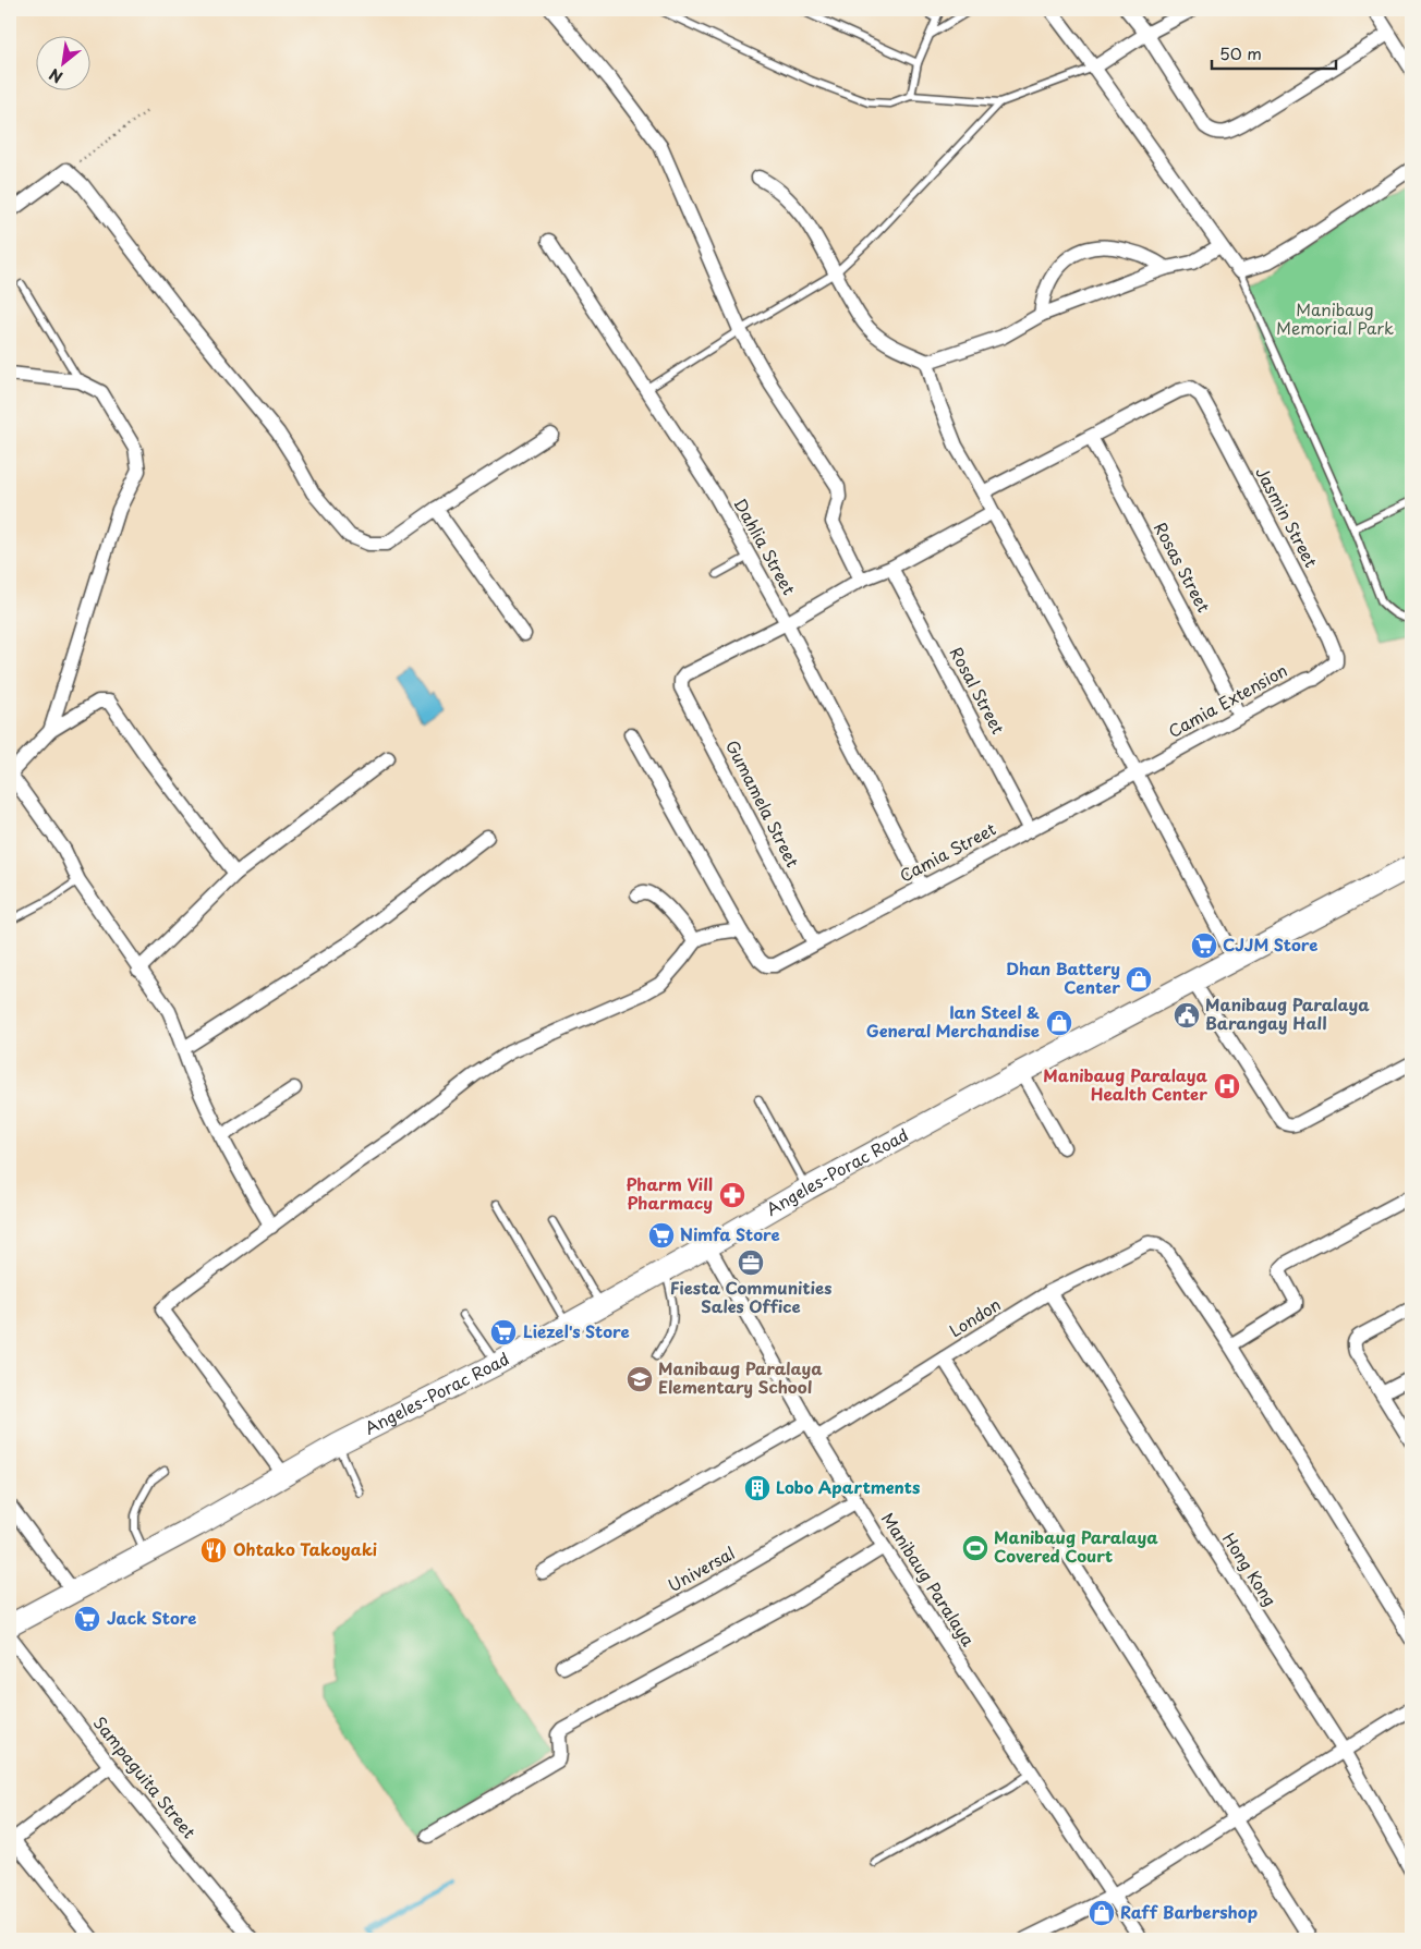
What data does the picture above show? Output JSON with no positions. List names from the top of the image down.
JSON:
{
  "streets": {
    "main road": ["Angeles-Porac Road"],
    "street": [
      "Jasmin Street",
      "Dahlia Street",
      "Rosas Street",
      "Rosal Street",
      "Camia Extension",
      "Gumamela Street",
      "Camia Street",
      "London",
      "Universal",
      "Hong Kong",
      "Manibaug Paralaya",
      "Sampaguita Street"
    ]
  },
  "crossings": [
    ["Jasmin Street", "Rosas Street"],
    ["Jasmin Street", "Camia Extension"],
    ["Dahlia Street", "Gumamela Street"],
    ["Dahlia Street", "Camia Street"],
    ["Rosas Street", "Camia Extension"],
    ["Rosal Street", "Camia Street"],
    ["Camia Extension", "Camia Street"],
    ["Gumamela Street", "Camia Street"],
    ["Angeles-Porac Road", "Manibaug Paralaya"],
    ["London", "Hong Kong"],
    ["London", "Manibaug Paralaya"],
    ["Universal", "Manibaug Paralaya"]
  ],
  "parks": ["Manibaug Memorial Park"],
  "places": {
    "supermarket": [
      "CJJM Store",
      "Nimfa Store",
      "Liezel's Store",
      "Jack Store"
    ],
    "shop": ["Dhan Battery Center", "Ian Steel & General Merchandise", "Raff Barbershop"],
    "public building": ["Manibaug Paralaya Barangay Hall"],
    "hospital": ["Manibaug Paralaya Health Center"],
    "pharmacy": ["Pharm Vill Pharmacy"],
    "office": ["Fiesta Communities Sales Office"],
    "school or university": ["Manibaug Paralaya Elementary School"],
    "building": ["Lobo Apartments"],
    "sports": ["Manibaug Paralaya Covered Court"],
    "restaurant": ["Ohtako Takoyaki"]
  },
  "scale_bar": "50 m",
  "north": "bottom left"
}
